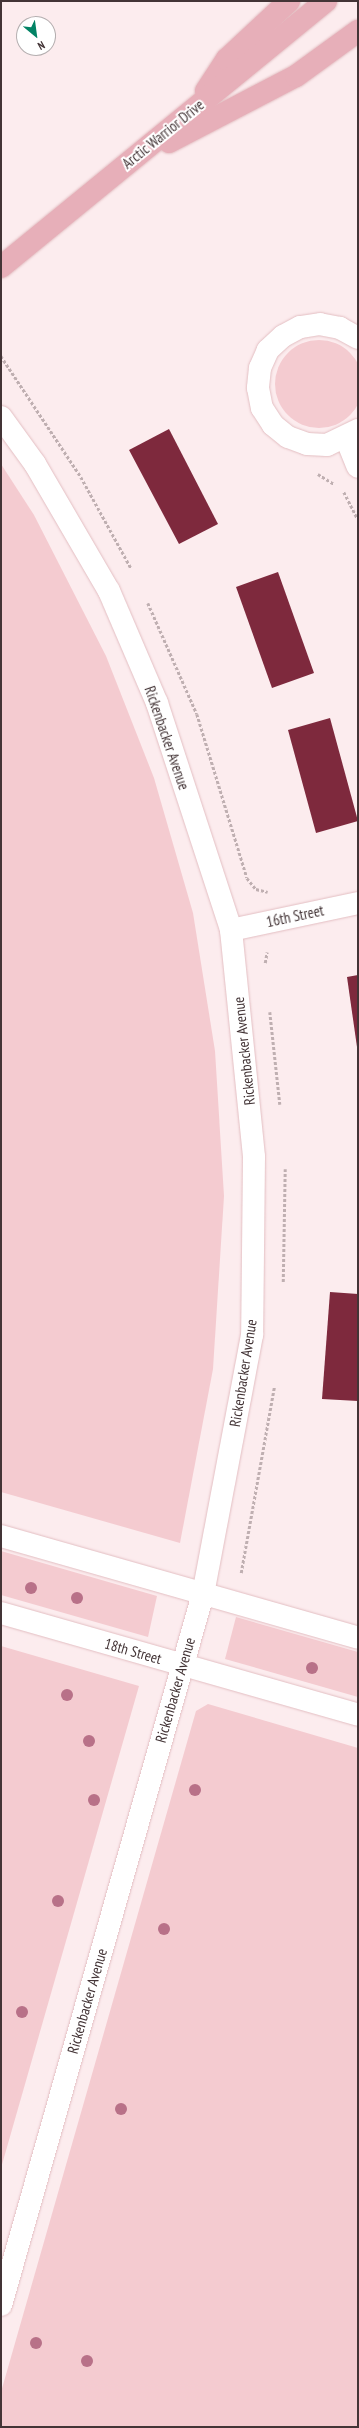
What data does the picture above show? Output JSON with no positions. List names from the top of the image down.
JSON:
{
  "streets": {
    "main road": ["Arctic Warrior Drive"],
    "street": ["Rickenbacker Avenue", "16th Street", "18th Street"]
  },
  "crossings": [
    ["Rickenbacker Avenue", "16th Street"],
    ["Rickenbacker Avenue", "18th Street"]
  ],
  "north": "bottom right"
}
